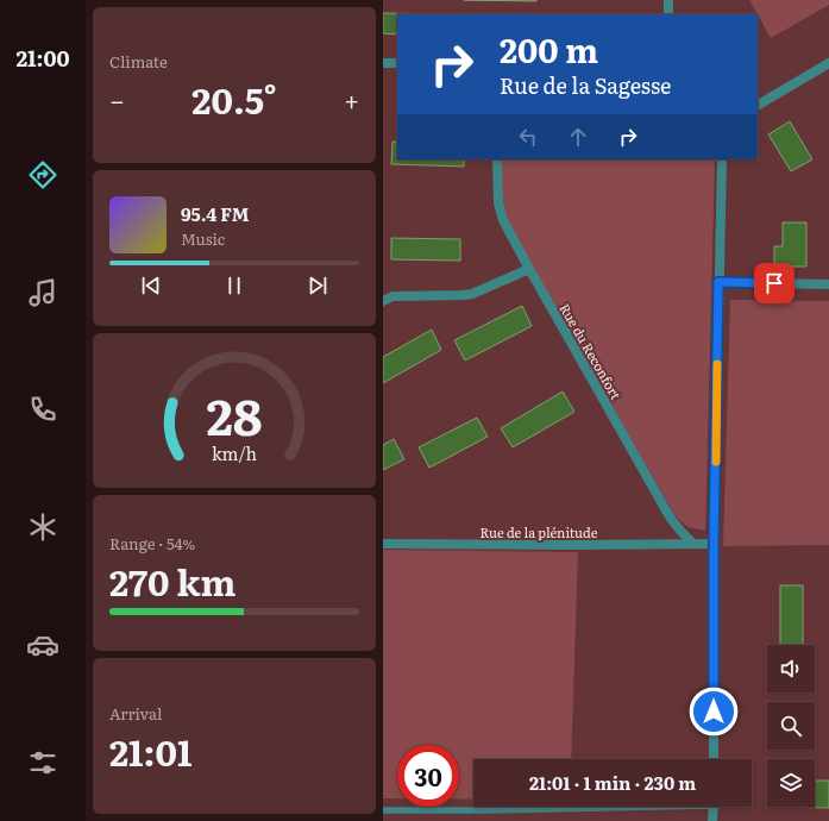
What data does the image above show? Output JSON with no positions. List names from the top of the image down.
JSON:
{
  "streets": {
    "street": ["Rue du Reconfort", "Rue de la plénitude"]
  },
  "crossings": [
    ["Rue du Reconfort", "Rue de la plénitude"]
  ],
  "page": {
    "tabs": "21:00",
    "tile": [
      "Climate",
      ["Range · 54%", "270 km"],
      ["Arrival", "21:01"]
    ],
    "turn": ["200 m", "Rue de la Sagesse"],
    "heat": ["−", "20.5°", "+"],
    "song": ["95.4 FM", "Music"],
    "limit": "30",
    "trip": "21:01 · 1 min · 230 m",
    "gauge": ["28", "km/h"]
  }
}
